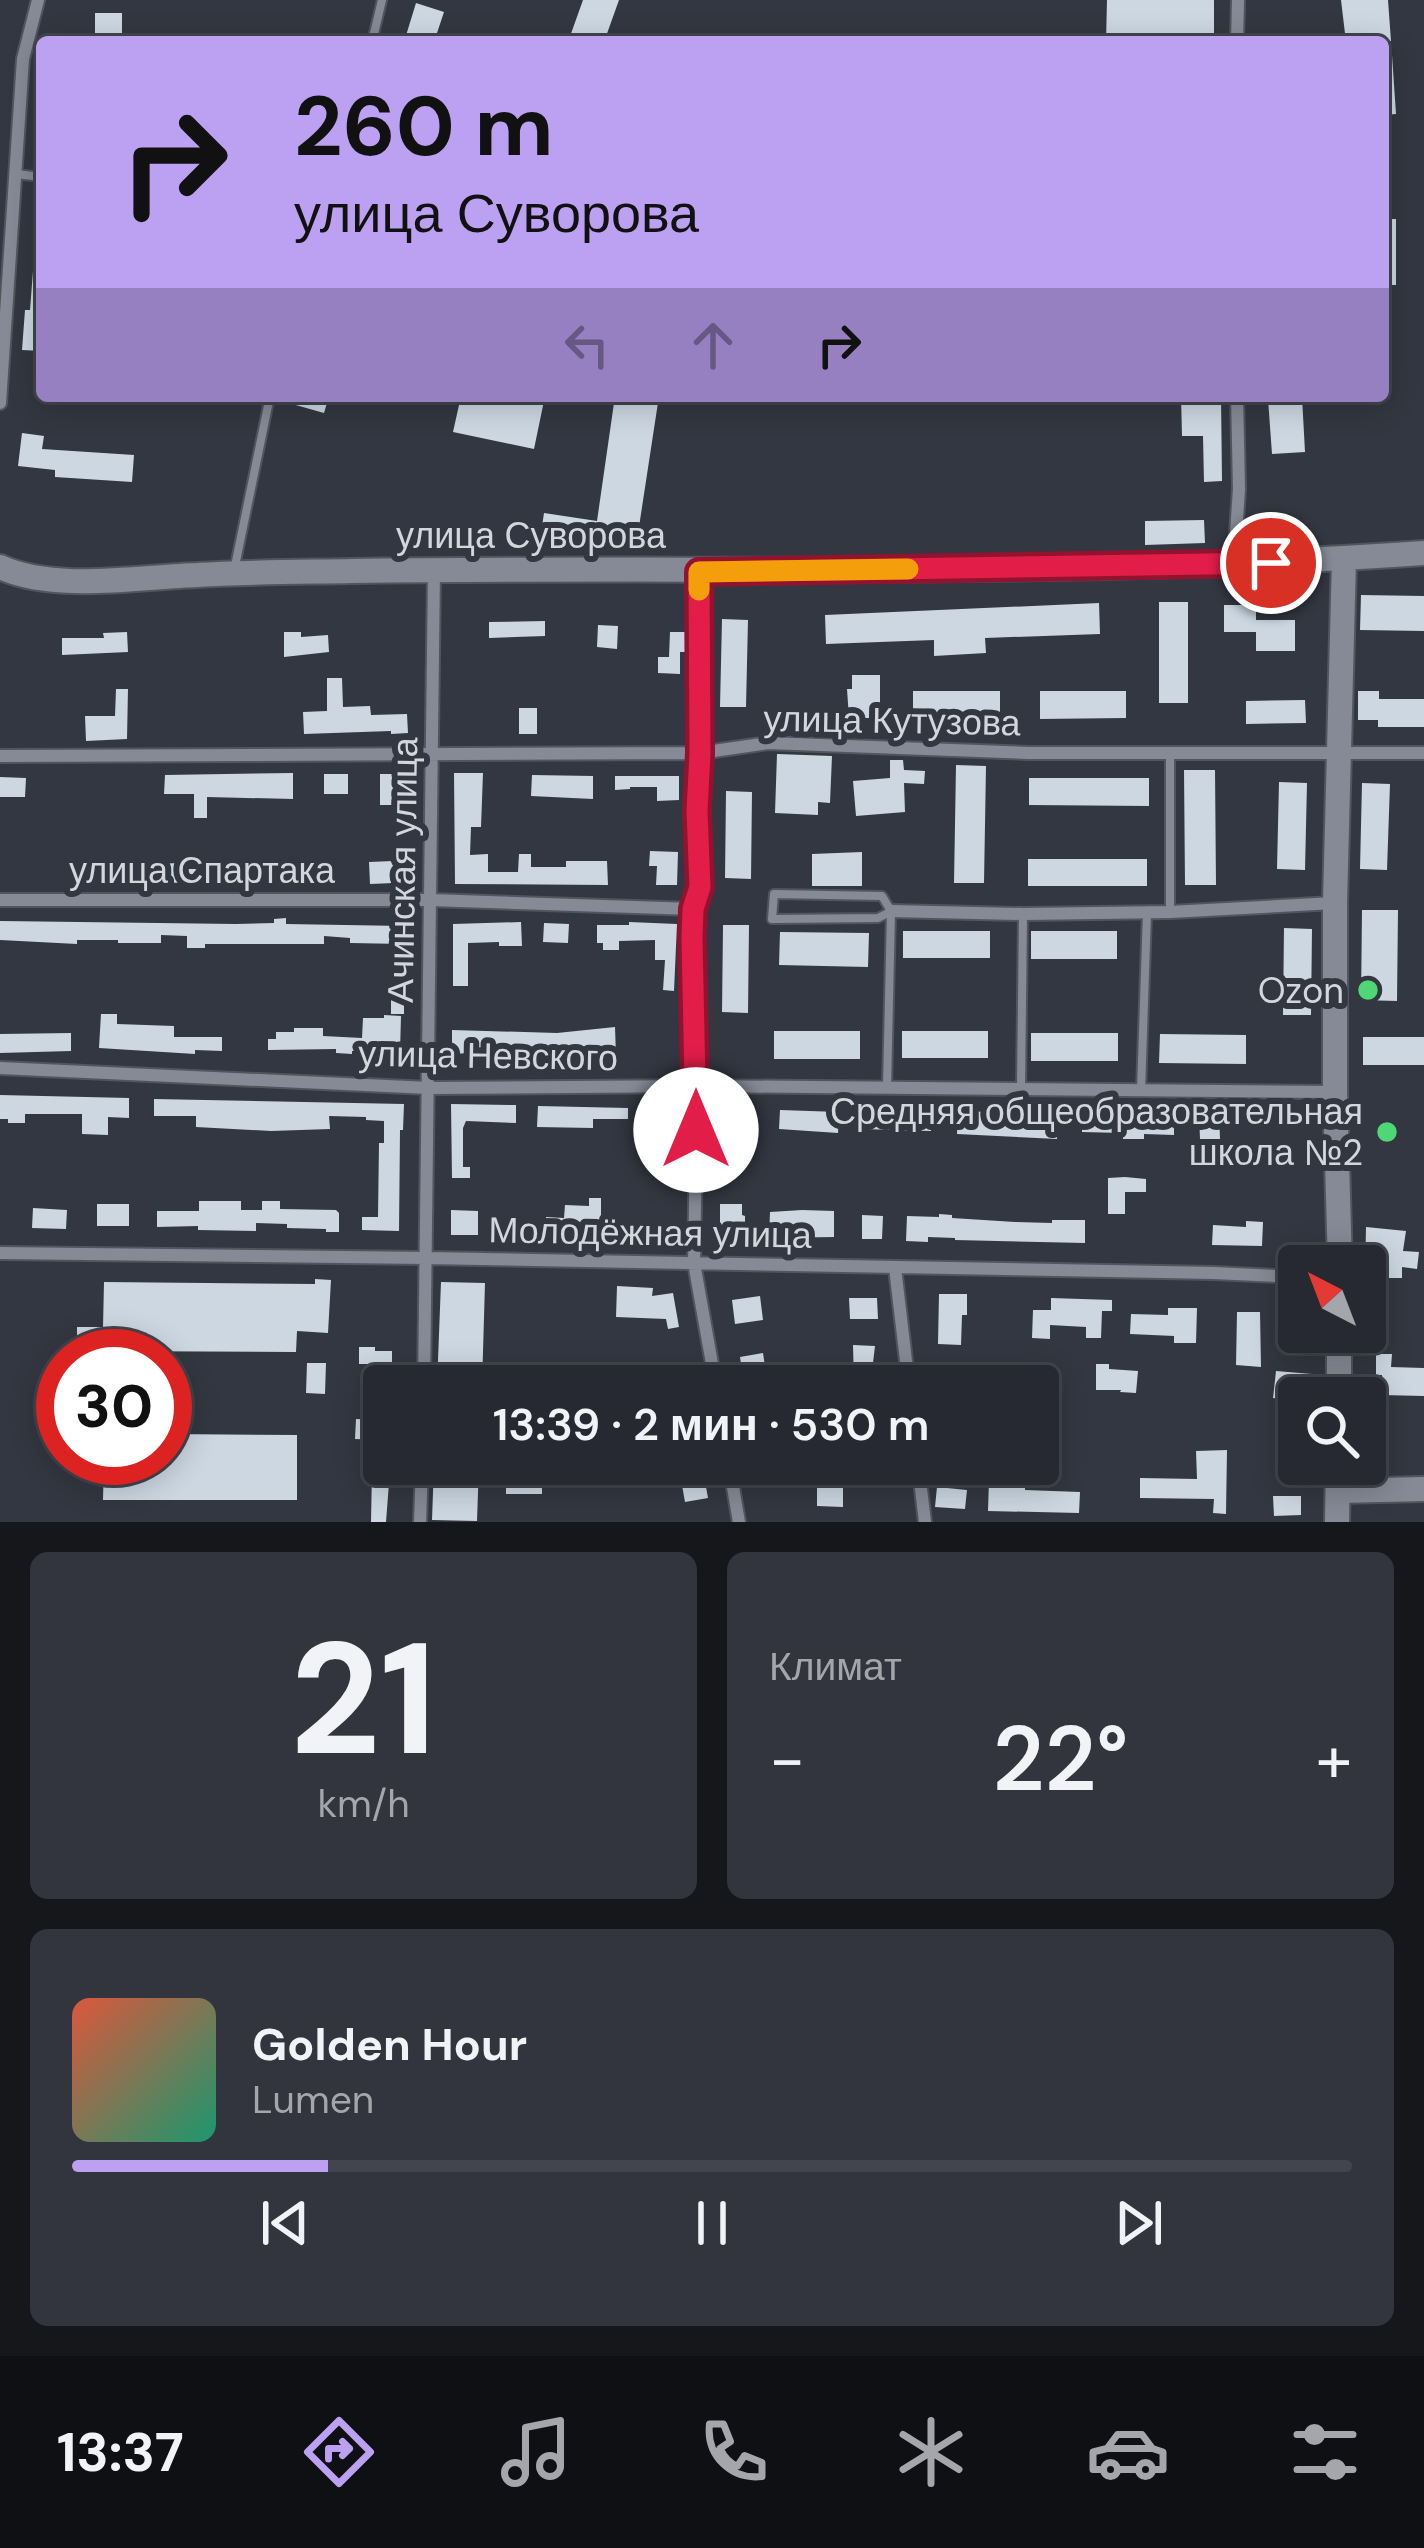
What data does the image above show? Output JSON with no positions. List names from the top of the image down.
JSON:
{
  "streets": {
    "street": [
      "улица Суворова",
      "улица Кутузова",
      "улица Спартака",
      "Ачинская улица",
      "улица Невского",
      "Молодёжная улица"
    ]
  },
  "crossings": [
    ["улица Суворова", "Ачинская улица"],
    ["улица Кутузова", "Ачинская улица"],
    ["улица Спартака", "Ачинская улица"],
    ["Ачинская улица", "улица Невского"],
    ["Ачинская улица", "Молодёжная улица"]
  ],
  "places": ["Ozon", "Средняя общеобразовательная школа №2"],
  "north": "top left",
  "page": {
    "turn": ["260 m", "улица Суворова"],
    "limit": "30",
    "trip": "13:39 · 2 мин · 530 m",
    "tile": [
      ["21", "km/h"],
      "Климат"
    ],
    "heat": ["−", "22°", "+"],
    "song": ["Golden Hour", "Lumen"],
    "tabs": "13:37"
  }
}
